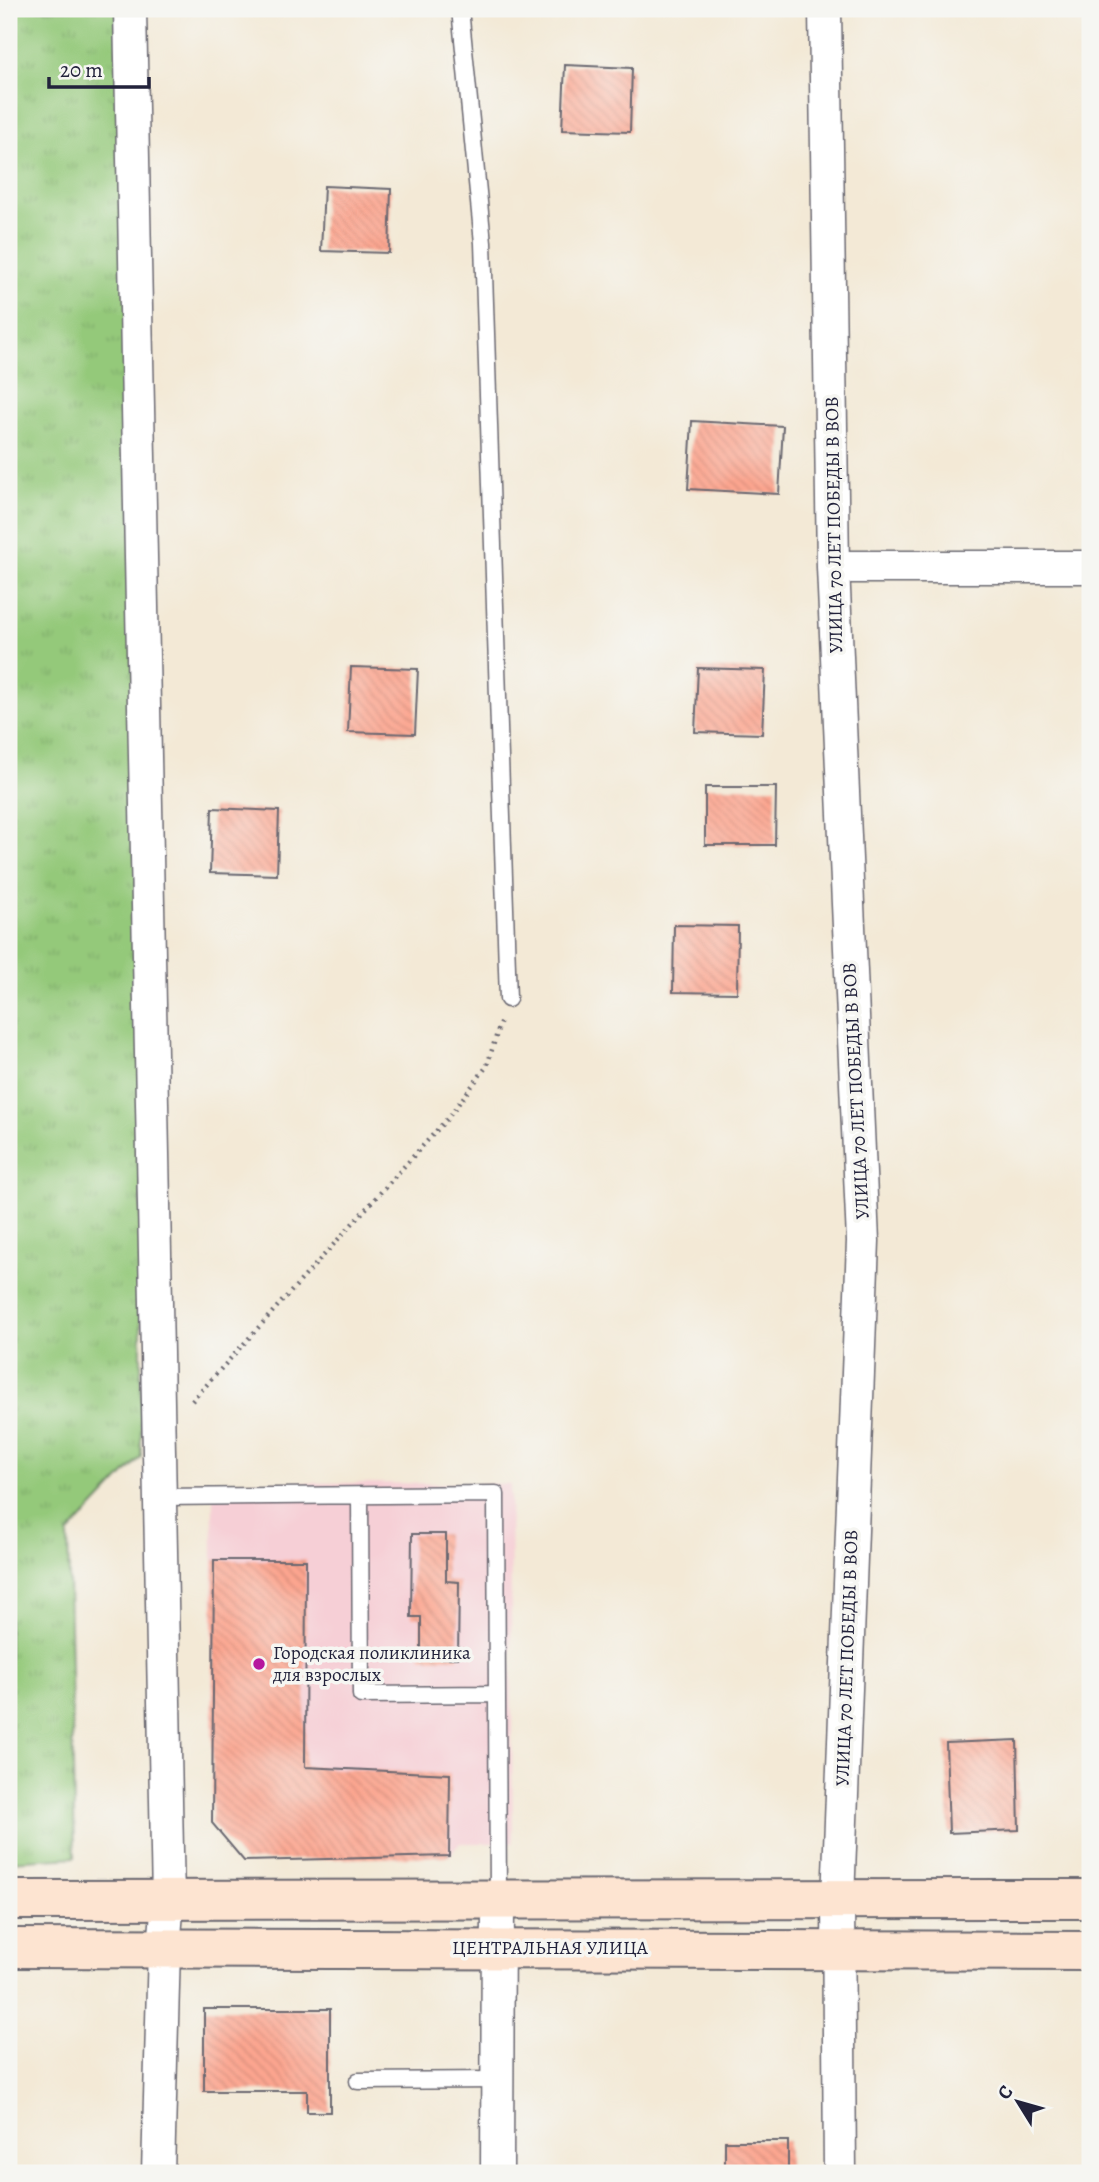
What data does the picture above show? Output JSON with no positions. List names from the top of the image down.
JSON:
{
  "streets": {
    "street": ["УЛИЦА 70 ЛЕТ ПОБЕДЫ В ВОВ", "ЦЕНТРАЛЬНАЯ УЛИЦА"]
  },
  "crossings": [
    ["УЛИЦА 70 ЛЕТ ПОБЕДЫ В ВОВ", "ЦЕНТРАЛЬНАЯ УЛИЦА"]
  ],
  "places": ["Городская поликлиника для взрослых"],
  "scale_bar": "20 m",
  "north": "top left"
}
